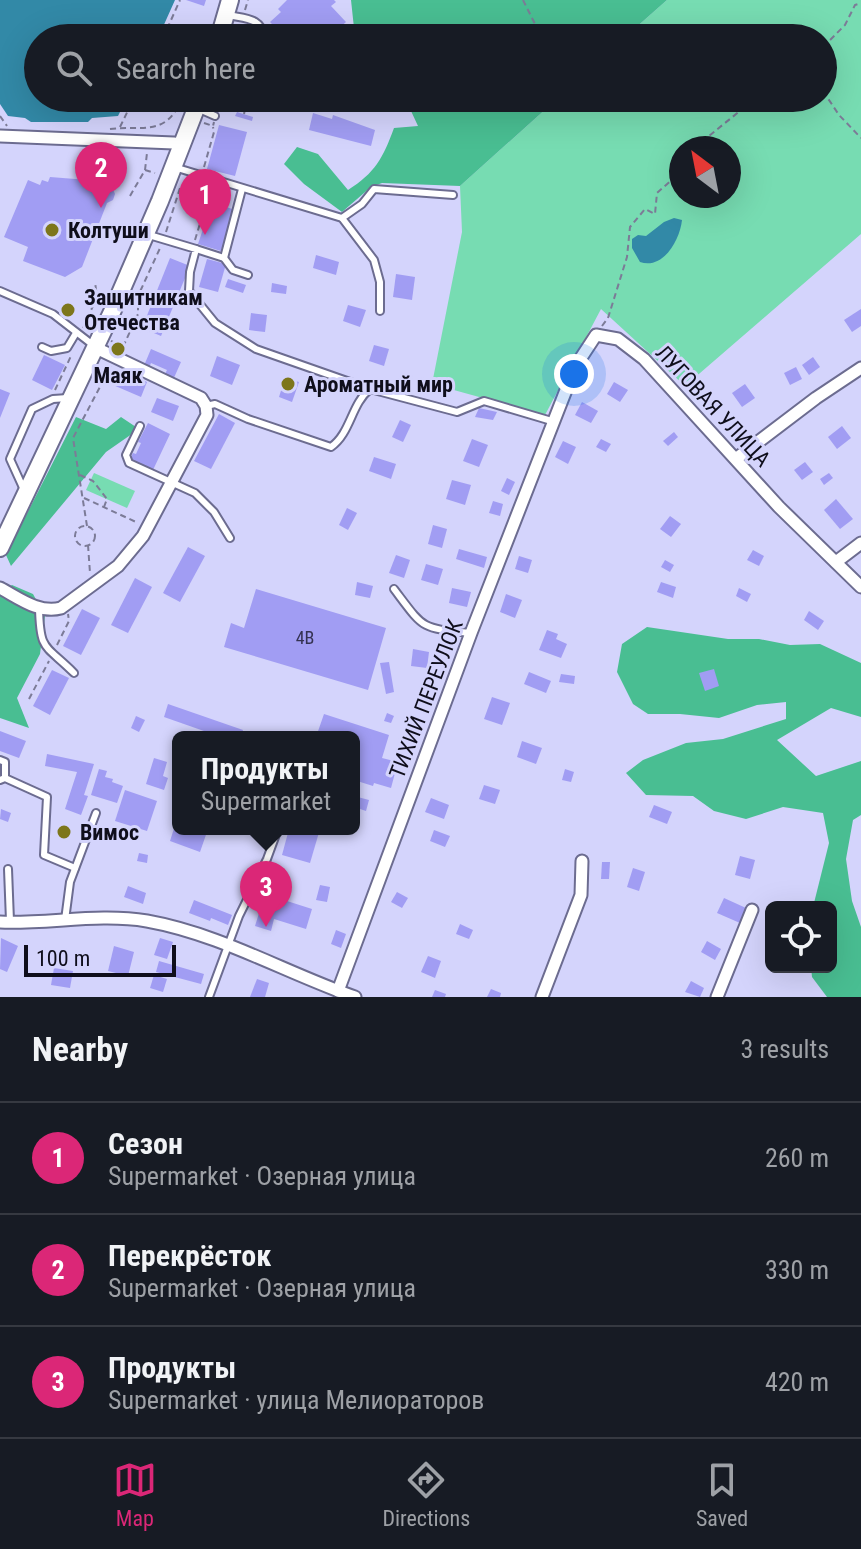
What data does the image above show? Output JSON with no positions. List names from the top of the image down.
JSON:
{
  "streets": {
    "street": ["ЛУГОВАЯ УЛИЦА", "ТИХИЙ ПЕРЕУЛОК"]
  },
  "places": [
    "Колтуши",
    "Защитникам Отечества",
    "Маяк",
    "Ароматный мир",
    "Вимос"
  ],
  "house_numbers": ["4В"],
  "scale_bar": "100 m",
  "north": "top left",
  "page": {
    "search": "Search here",
    "pins": ["2", "1", "3"],
    "popup": ["Продукты", "Supermarket"],
    "scale": "100 m",
    "heading": ["Nearby", "3 results"],
    "list": [
      {
        "mark": "1",
        "name": "Сезон",
        "note": "Supermarket · Озерная улица",
        "value": "260 m"
      },
      {
        "mark": "2",
        "name": "Перекрёсток",
        "note": "Supermarket · Озерная улица",
        "value": "330 m"
      },
      {
        "mark": "3",
        "name": "Продукты",
        "note": "Supermarket · улица Мелиораторов",
        "value": "420 m"
      }
    ],
    "nav": ["Map", "Directions", "Saved"]
  }
}
